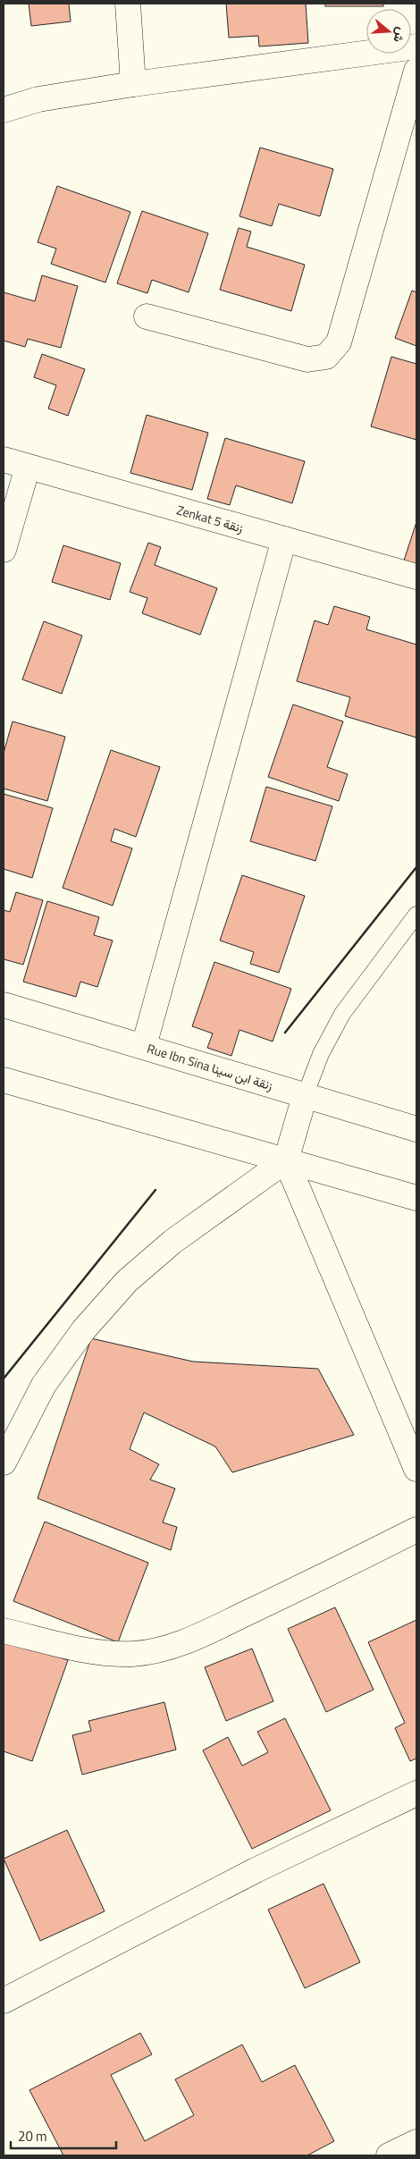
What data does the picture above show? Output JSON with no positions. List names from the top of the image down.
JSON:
{
  "streets": {
    "street": ["Zenkat 5 زنقة", "Rue Ibn Sina زنقة ابن سينا"]
  },
  "scale_bar": "20 m",
  "north": "right"
}
